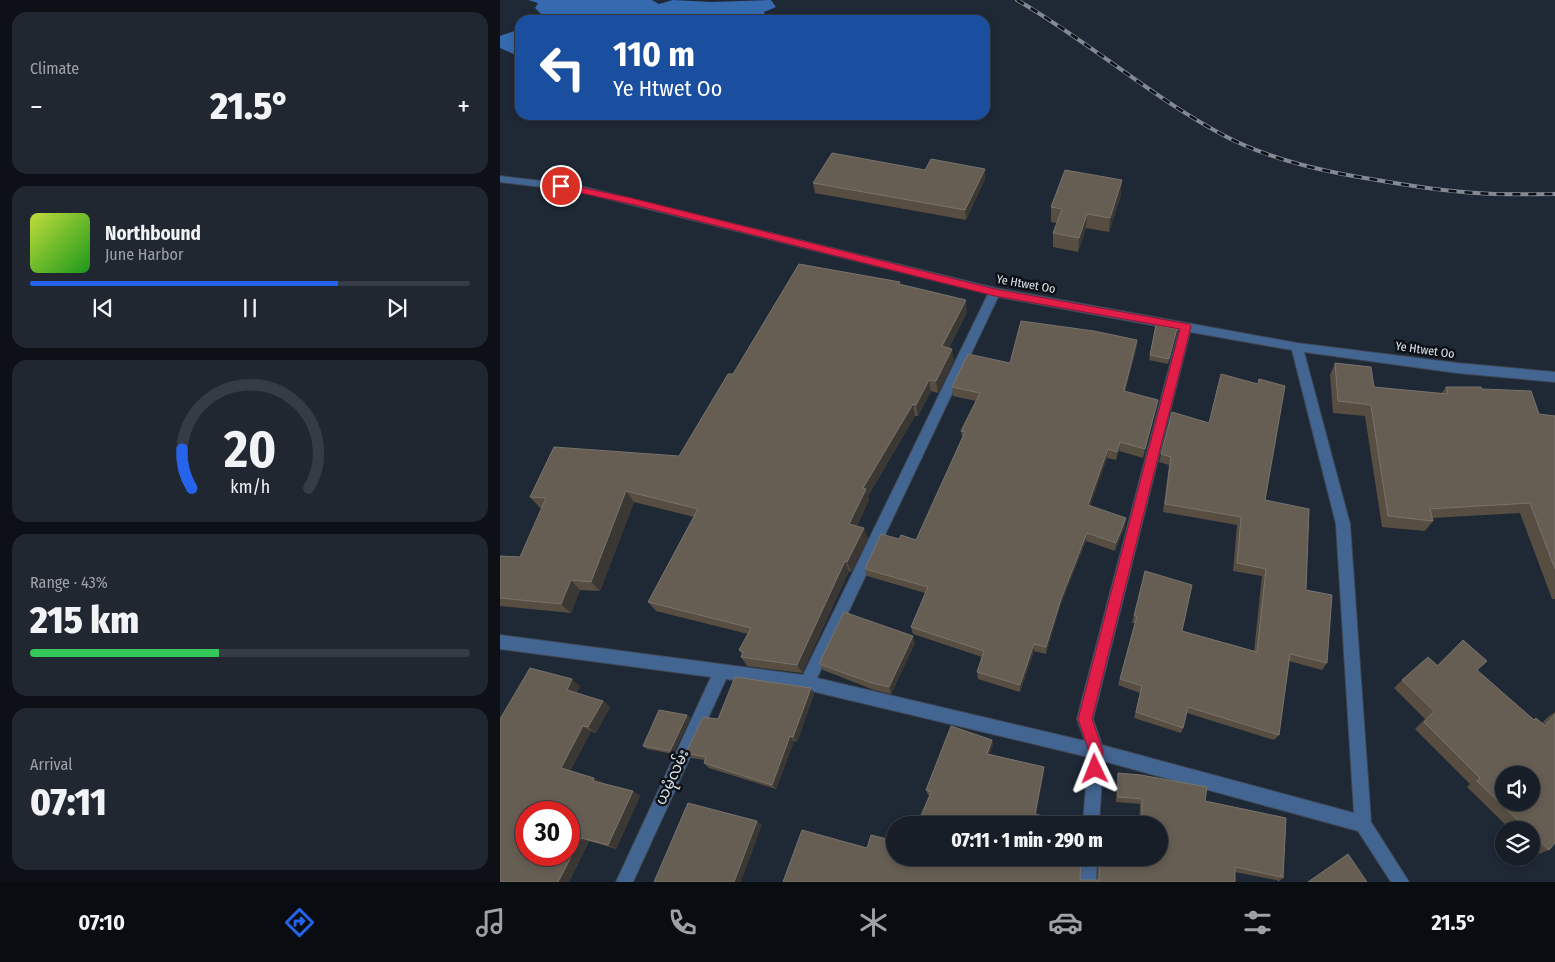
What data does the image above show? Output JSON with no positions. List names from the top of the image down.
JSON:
{
  "streets": {
    "street": ["Ye Htwet Oo", "ယမုံလမ်း"]
  },
  "page": {
    "tile": [
      "Climate",
      ["Range · 43%", "215 km"],
      ["Arrival", "07:11"]
    ],
    "turn": ["110 m", "Ye Htwet Oo"],
    "heat": ["−", "21.5°", "+"],
    "song": ["Northbound", "June Harbor"],
    "limit": "30",
    "trip": "07:11 · 1 min · 290 m",
    "tabs": ["07:10", "21.5°"],
    "gauge": ["20", "km/h"]
  }
}
